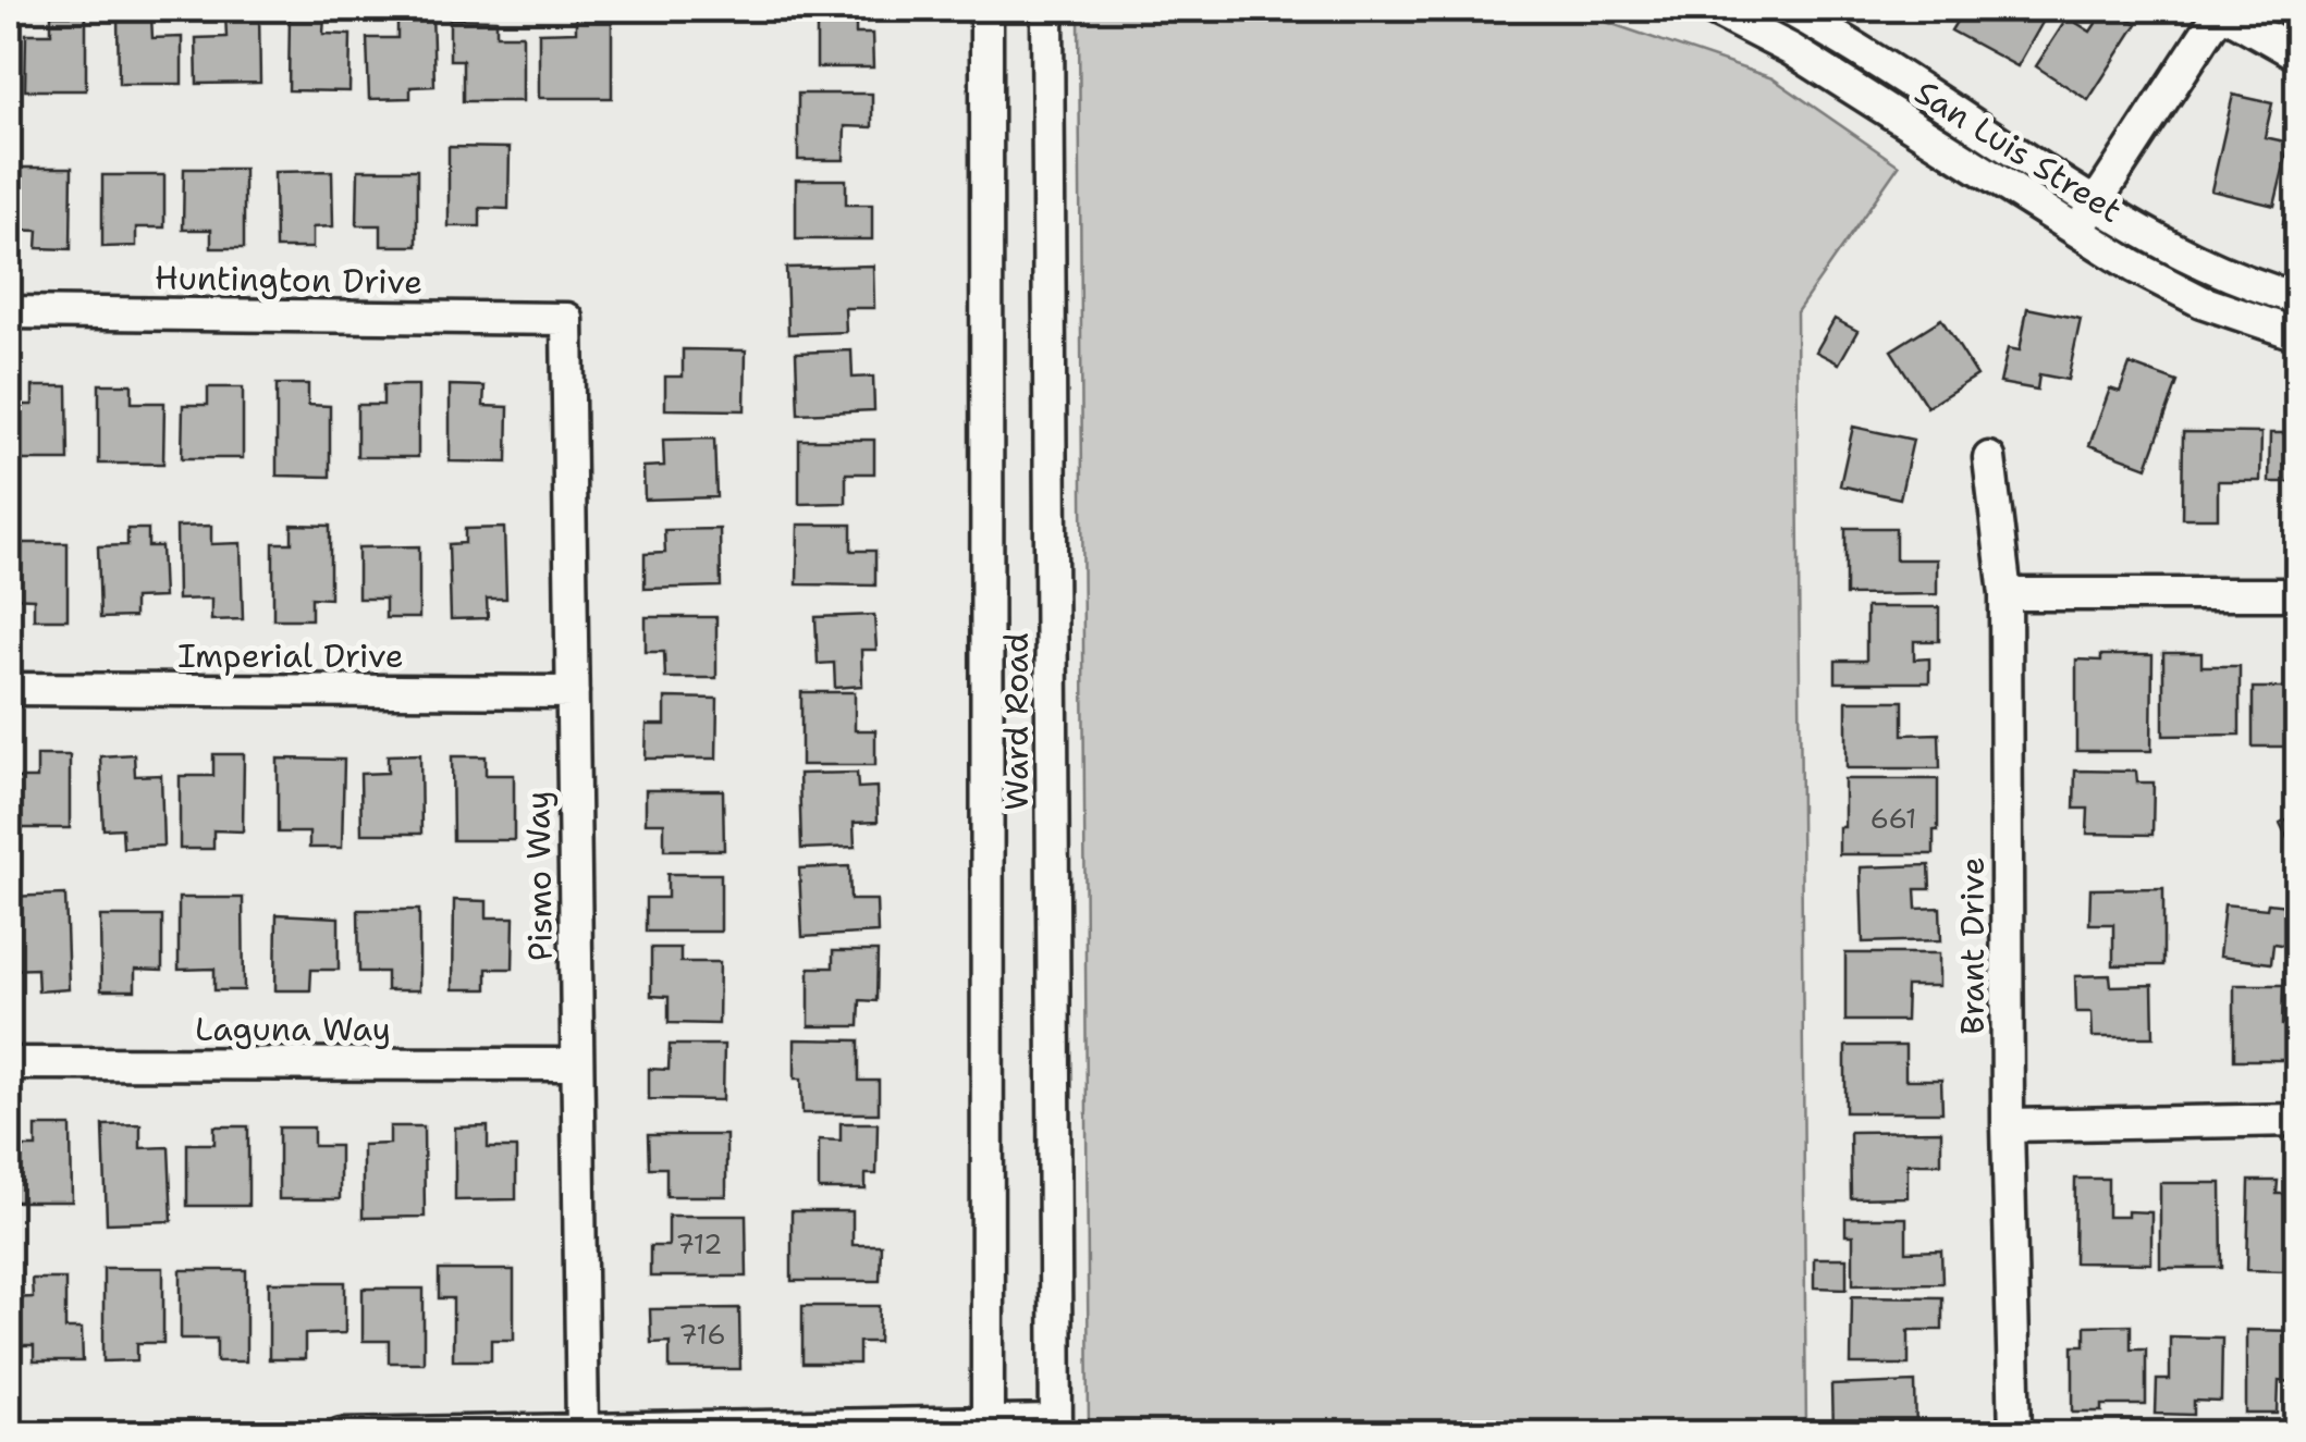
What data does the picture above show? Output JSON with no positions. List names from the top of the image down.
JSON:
{
  "streets": {
    "street": [
      "San Luis Street",
      "Huntington Drive",
      "Imperial Drive",
      "Ward Road",
      "Pismo Way",
      "Brant Drive",
      "Laguna Way"
    ]
  },
  "crossings": [
    ["Huntington Drive", "Pismo Way"],
    ["Imperial Drive", "Pismo Way"],
    ["Pismo Way", "Laguna Way"]
  ],
  "house_numbers": ["661", "712", "716"]
}
